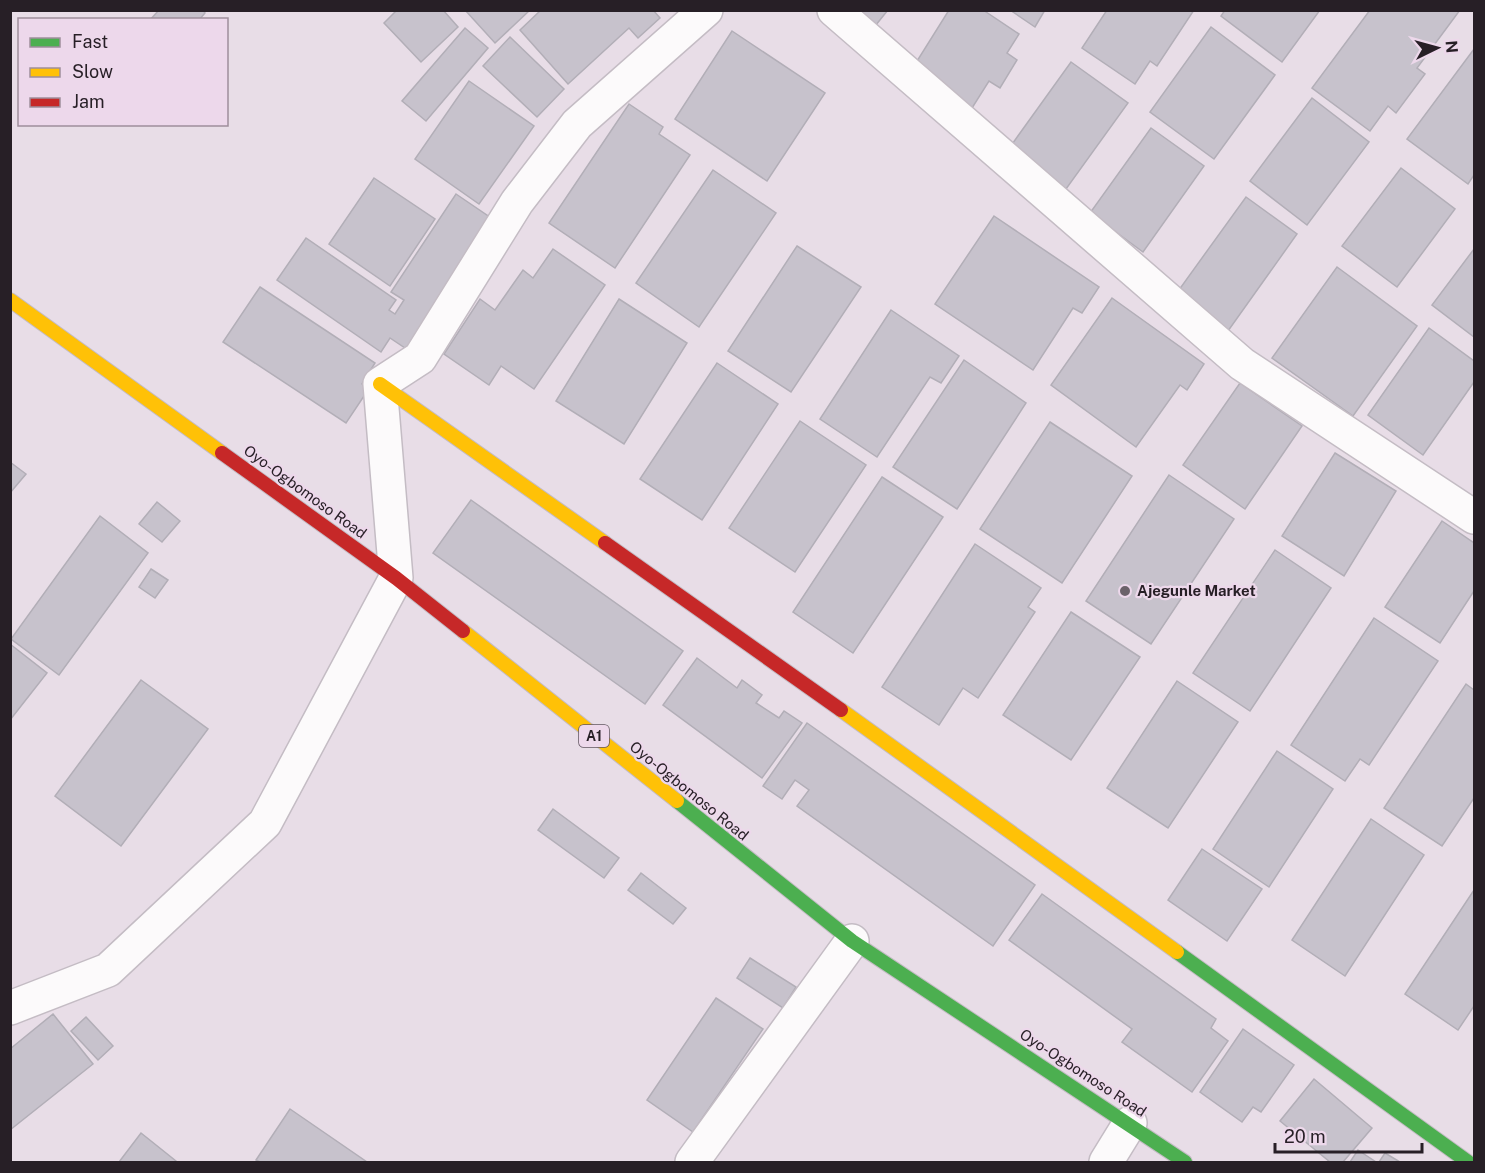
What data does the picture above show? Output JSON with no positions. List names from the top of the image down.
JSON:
{
  "streets": {
    "main road": ["Oyo-Ogbomoso Road", "A1"]
  },
  "places": ["Ajegunle Market"],
  "legend": ["Fast", "Slow", "Jam"],
  "scale_bar": "20 m",
  "north": "right"
}
